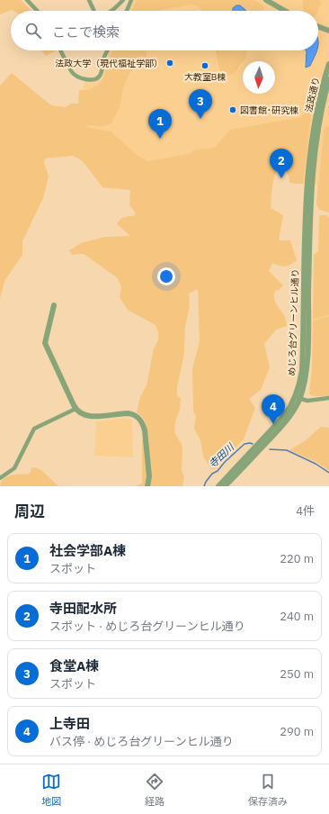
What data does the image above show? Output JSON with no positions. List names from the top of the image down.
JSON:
{
  "streets": {
    "street": ["法政通り", "めじろ台グリーンヒル通り"]
  },
  "crossings": [
    ["法政通り", "めじろ台グリーンヒル通り"]
  ],
  "water": ["寺田川"],
  "places": ["法政大学（現代福祉学部）", "大教室B棟", "図書館･研究棟"],
  "north": "bottom",
  "page": {
    "search": "ここで検索",
    "pins": [
      "3",
      "1",
      "2",
      "4"
    ],
    "heading": ["周辺", "4件"],
    "list": [
      {
        "mark": "1",
        "name": "社会学部A棟",
        "note": "スポット",
        "value": "220 m"
      },
      {
        "mark": "2",
        "name": "寺田配水所",
        "note": "スポット · めじろ台グリーンヒル通り",
        "value": "240 m"
      },
      {
        "mark": "3",
        "name": "食堂A棟",
        "note": "スポット",
        "value": "250 m"
      },
      {
        "mark": "4",
        "name": "上寺田",
        "note": "バス停 · めじろ台グリーンヒル通り",
        "value": "290 m"
      }
    ],
    "nav": ["地図", "経路", "保存済み"]
  }
}
